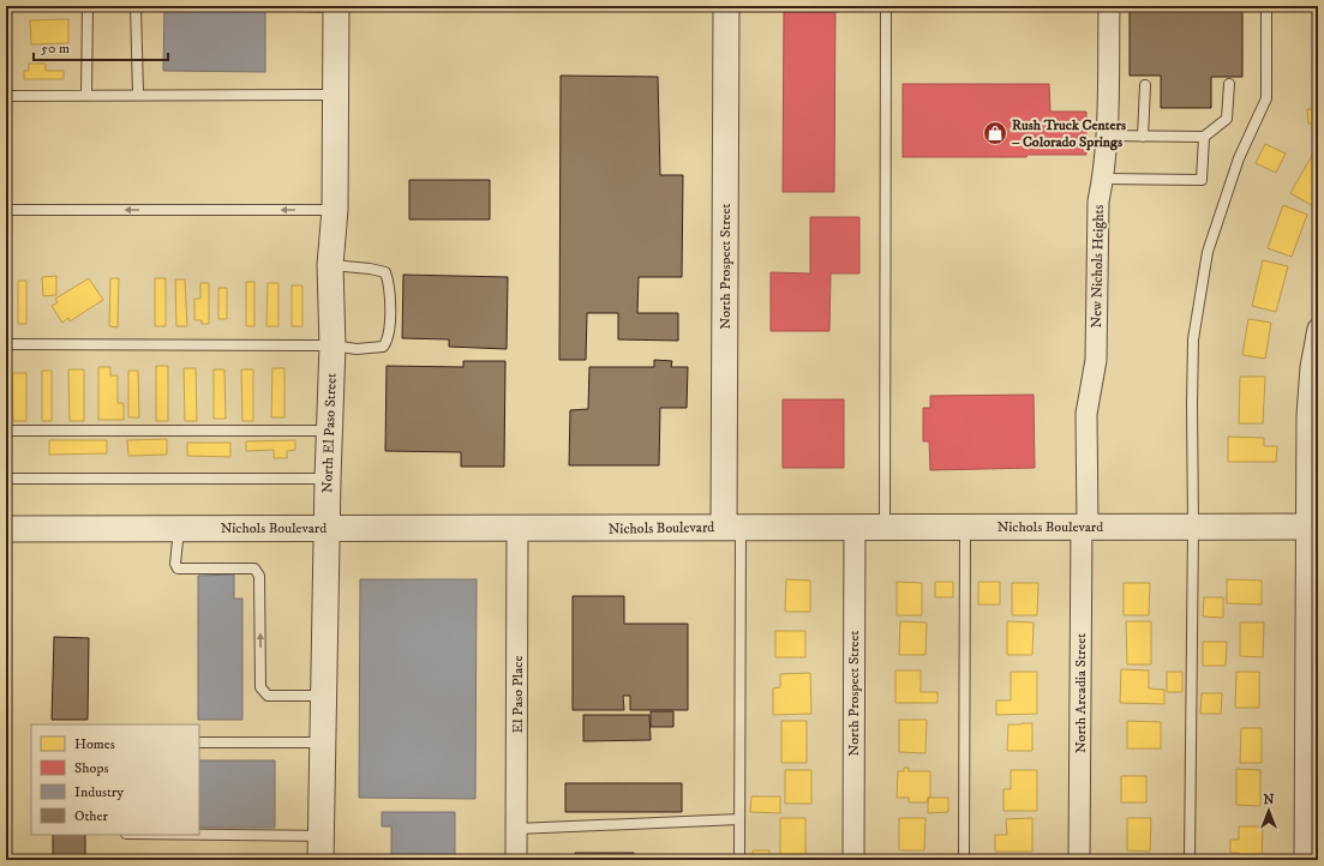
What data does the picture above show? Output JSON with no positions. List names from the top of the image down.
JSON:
{
  "streets": {
    "street": [
      "North Prospect Street",
      "New Nichols Heights",
      "North El Paso Street",
      "Nichols Boulevard",
      "North Arcadia Street",
      "El Paso Place"
    ]
  },
  "crossings": [
    ["North Prospect Street", "Nichols Boulevard"],
    ["New Nichols Heights", "Nichols Boulevard"],
    ["New Nichols Heights", "North Arcadia Street"],
    ["North El Paso Street", "Nichols Boulevard"],
    ["Nichols Boulevard", "North Arcadia Street"],
    ["Nichols Boulevard", "El Paso Place"]
  ],
  "places": {
    "shop": ["Rush Truck Centers – Colorado Springs"]
  },
  "legend": [
    "Homes",
    "Shops",
    "Industry",
    "Other"
  ],
  "scale_bar": "50 m",
  "north": "top"
}
